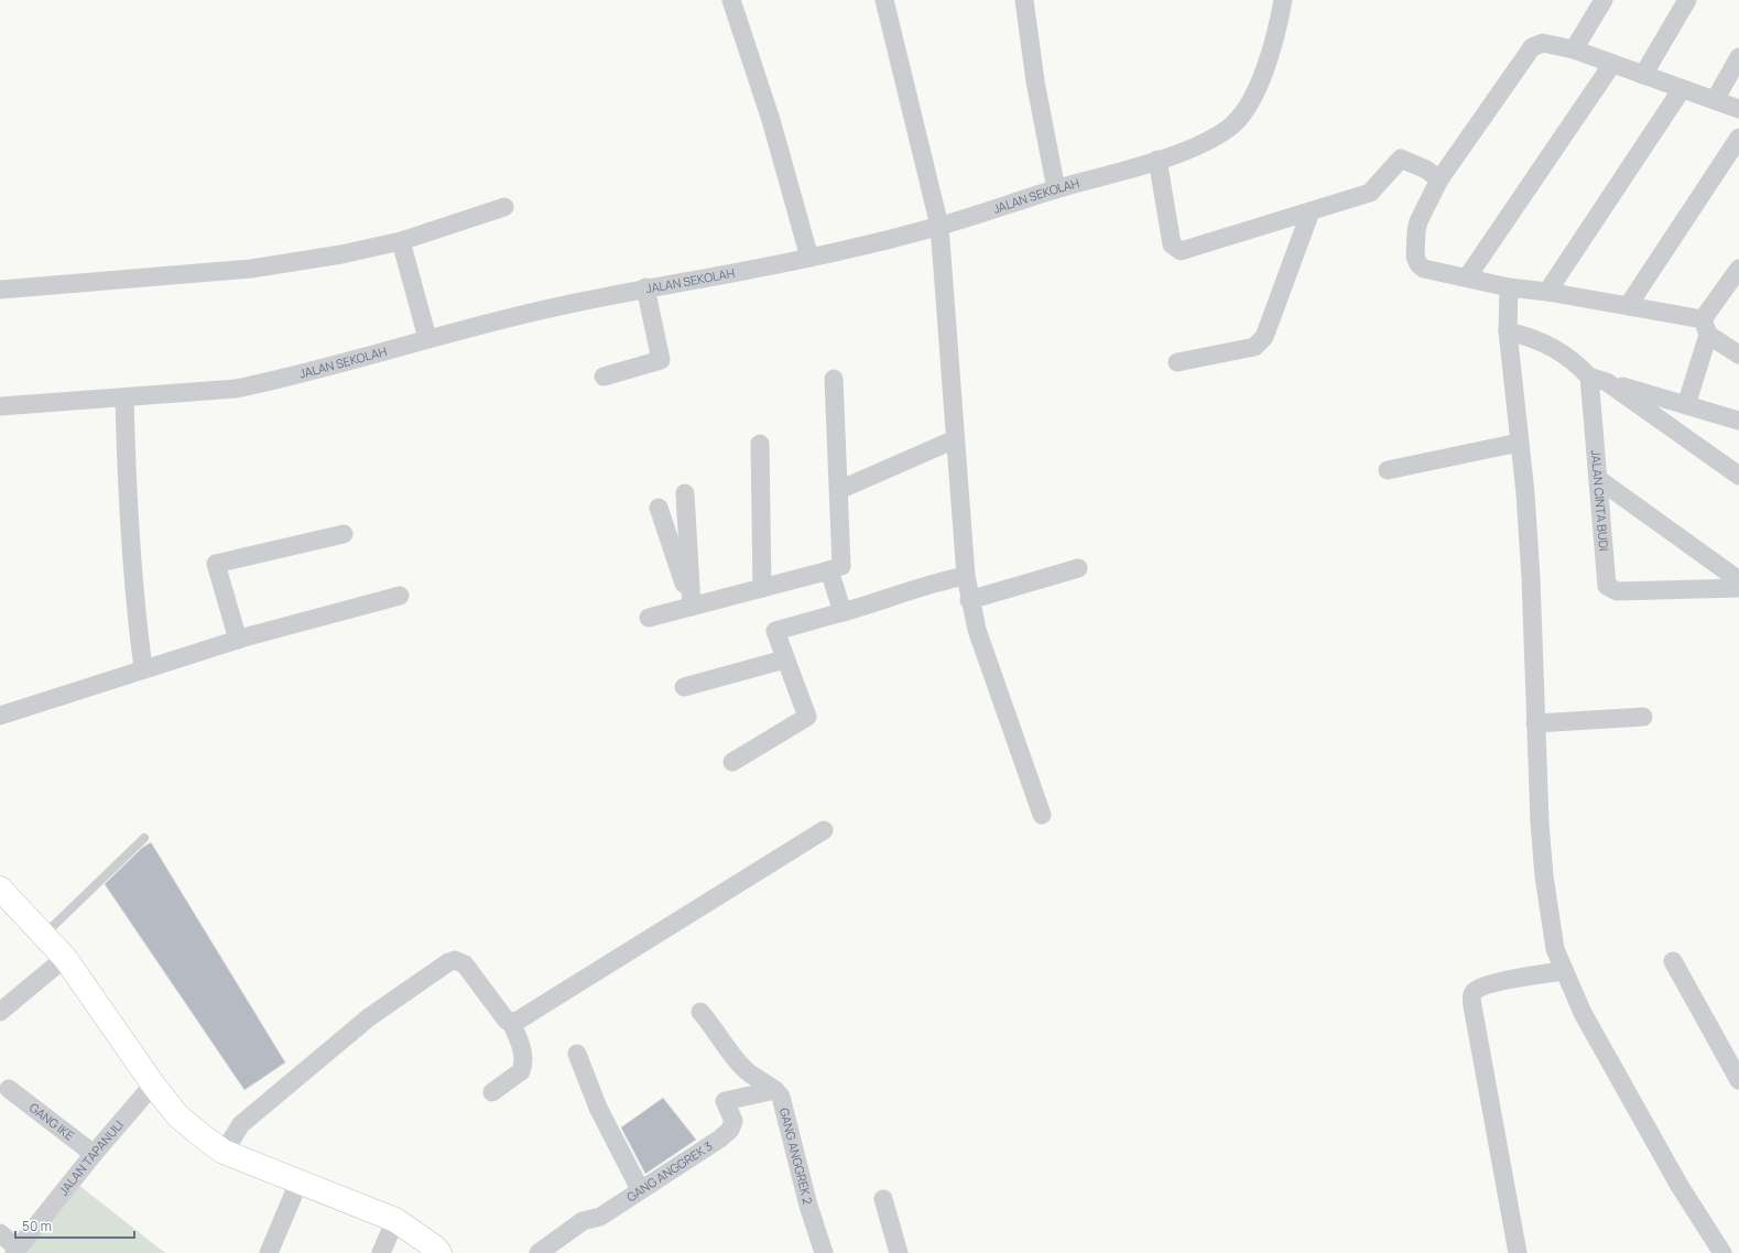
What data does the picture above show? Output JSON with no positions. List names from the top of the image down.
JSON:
{
  "streets": {
    "street": [
      "JALAN SEKOLAH",
      "JALAN CINTA BUDI",
      "GANG IKE",
      "GANG ANGGREK 2",
      "JALAN TAPANULI",
      "GANG ANGGREK 3"
    ]
  },
  "crossings": [
    ["GANG IKE", "JALAN TAPANULI"],
    ["GANG ANGGREK 2", "GANG ANGGREK 3"]
  ],
  "scale_bar": "50 m"
}
